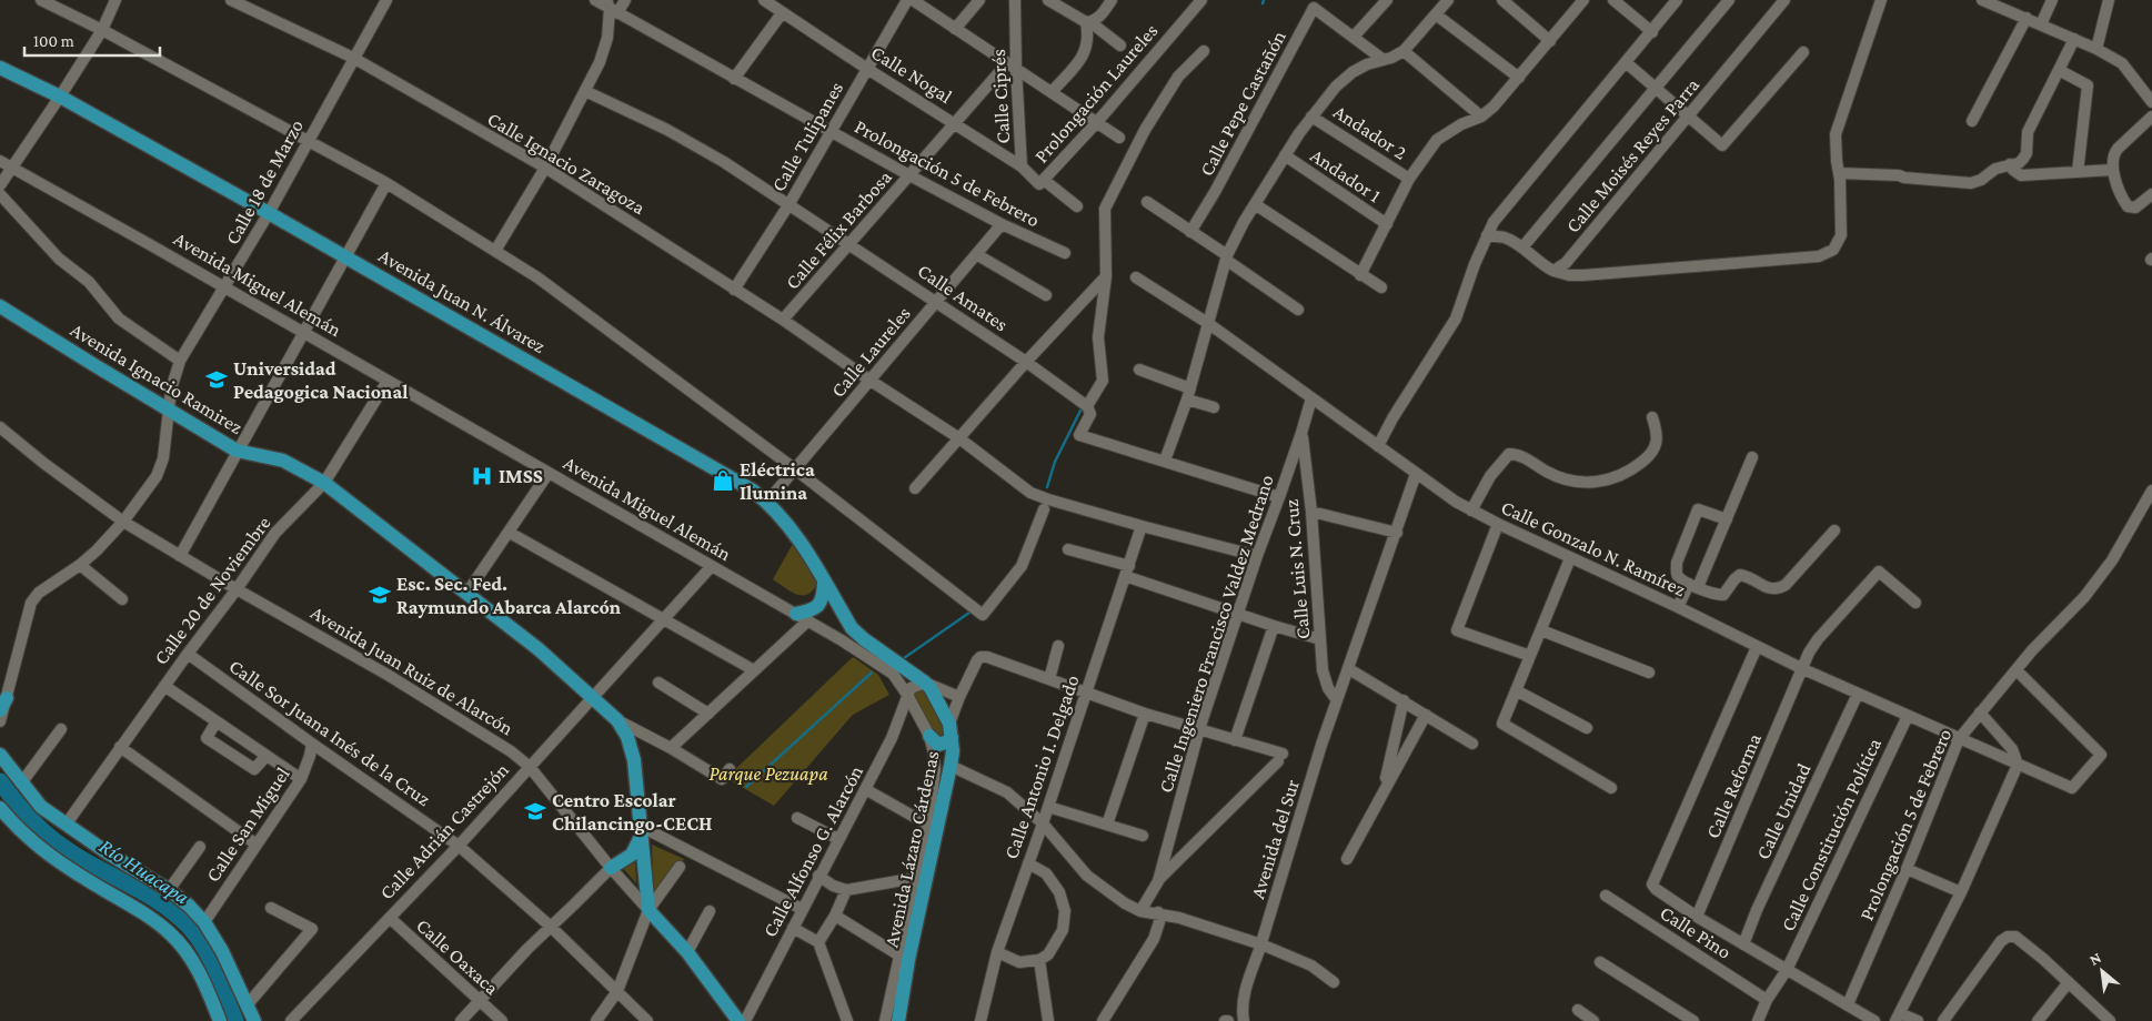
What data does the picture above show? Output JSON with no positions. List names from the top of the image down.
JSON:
{
  "streets": {
    "main road": [
      "Avenida Juan N. Álvarez",
      "Avenida Ignacio Ramirez",
      "Avenida Juan Ruiz de Alarcón",
      "Avenida Lázaro Cárdenas"
    ],
    "street": [
      "Calle Nogal",
      "Prolongación Laureles",
      "Calle Ciprés",
      "Calle Pepe Castañón",
      "Andador 2",
      "Calle Tulipanes",
      "Calle Moisés Reyes Parra",
      "Calle Ignacio Zaragoza",
      "Prolongación 5 de Febrero",
      "Andador 1",
      "Calle 18 de Marzo",
      "Calle Félix Barbosa",
      "Avenida Miguel Alemán",
      "Calle Amates",
      "Calle Laureles",
      "Calle Gonzalo N. Ramírez",
      "Calle Luis N. Cruz",
      "Calle 20 de Noviembre",
      "Calle Ingeniero Francisco Valdez Medrano",
      "Calle Sor Juana Inés de la Cruz",
      "Calle Antonio I. Delgado",
      "Calle Reforma",
      "Calle Unidad",
      "Calle San Miguel",
      "Calle Adrián Castrejón",
      "Calle Constitución Política",
      "Avenida del Sur",
      "Calle Alfonso G. Alarcón",
      "Calle Pino",
      "Calle Oaxaca"
    ]
  },
  "crossings": [
    ["Calle Nogal", "Calle Ciprés"],
    ["Calle Nogal", "Calle Tulipanes"],
    ["Calle Nogal", "Calle Félix Barbosa"],
    ["Prolongación Laureles", "Calle Ciprés"],
    ["Calle Ciprés", "Calle Félix Barbosa"],
    ["Calle Tulipanes", "Calle Ignacio Zaragoza"],
    ["Calle Tulipanes", "Prolongación 5 de Febrero"],
    ["Calle Tulipanes", "Calle Amates"],
    ["Calle Ignacio Zaragoza", "Calle 18 de Marzo"],
    ["Calle Ignacio Zaragoza", "Calle Félix Barbosa"],
    ["Calle Ignacio Zaragoza", "Calle Laureles"],
    ["Calle Ignacio Zaragoza", "Calle Ingeniero Francisco Valdez Medrano"],
    ["Calle Ignacio Zaragoza", "Calle Antonio I. Delgado"],
    ["Prolongación 5 de Febrero", "Calle Félix Barbosa"],
    ["Prolongación 5 de Febrero", "Calle Laureles"],
    ["Prolongación 5 de Febrero", "Calle Gonzalo N. Ramírez"],
    ["Calle 18 de Marzo", "Avenida Miguel Alemán"],
    ["Calle 18 de Marzo", "Avenida Juan N. Álvarez"],
    ["Calle 18 de Marzo", "Avenida Ignacio Ramirez"],
    ["Calle 18 de Marzo", "Avenida Juan Ruiz de Alarcón"],
    ["Calle Félix Barbosa", "Calle Amates"],
    ["Avenida Miguel Alemán", "Calle 20 de Noviembre"],
    ["Avenida Miguel Alemán", "Calle Adrián Castrejón"],
    ["Avenida Miguel Alemán", "Avenida Lázaro Cárdenas"],
    ["Calle Amates", "Calle Laureles"],
    ["Avenida Juan N. Álvarez", "Calle Laureles"],
    ["Avenida Ignacio Ramirez", "Calle 20 de Noviembre"],
    ["Avenida Ignacio Ramirez", "Avenida Juan Ruiz de Alarcón"],
    ["Avenida Ignacio Ramirez", "Calle Adrián Castrejón"],
    ["Calle Gonzalo N. Ramírez", "Calle Ingeniero Francisco Valdez Medrano"],
    ["Calle Gonzalo N. Ramírez", "Calle Reforma"],
    ["Calle Gonzalo N. Ramírez", "Calle Unidad"],
    ["Calle Gonzalo N. Ramírez", "Calle Constitución Política"],
    ["Calle Gonzalo N. Ramírez", "Avenida del Sur"],
    ["Calle Luis N. Cruz", "Calle Ingeniero Francisco Valdez Medrano"],
    ["Calle Luis N. Cruz", "Avenida del Sur"],
    ["Calle 20 de Noviembre", "Avenida Juan Ruiz de Alarcón"],
    ["Calle 20 de Noviembre", "Calle Sor Juana Inés de la Cruz"],
    ["Avenida Juan Ruiz de Alarcón", "Calle Adrián Castrejón"],
    ["Calle Sor Juana Inés de la Cruz", "Calle San Miguel"],
    ["Calle Sor Juana Inés de la Cruz", "Calle Adrián Castrejón"],
    ["Calle Adrián Castrejón", "Calle Oaxaca"],
    ["Calle Constitución Política", "Calle Pino"],
    ["Avenida Lázaro Cárdenas", "Calle Alfonso G. Alarcón"]
  ],
  "water": ["Río Huacapa"],
  "parks": ["Parque Pezuapa"],
  "places": {
    "school or university": ["Universidad Pedagogica Nacional", "Esc. Sec. Fed. Raymundo Abarca Alarcón", "Centro Escolar Chilancingo-CECH"],
    "hospital": ["IMSS"],
    "shop": ["Eléctrica Ilumina"]
  },
  "scale_bar": "100 m",
  "north": "top left"
}
